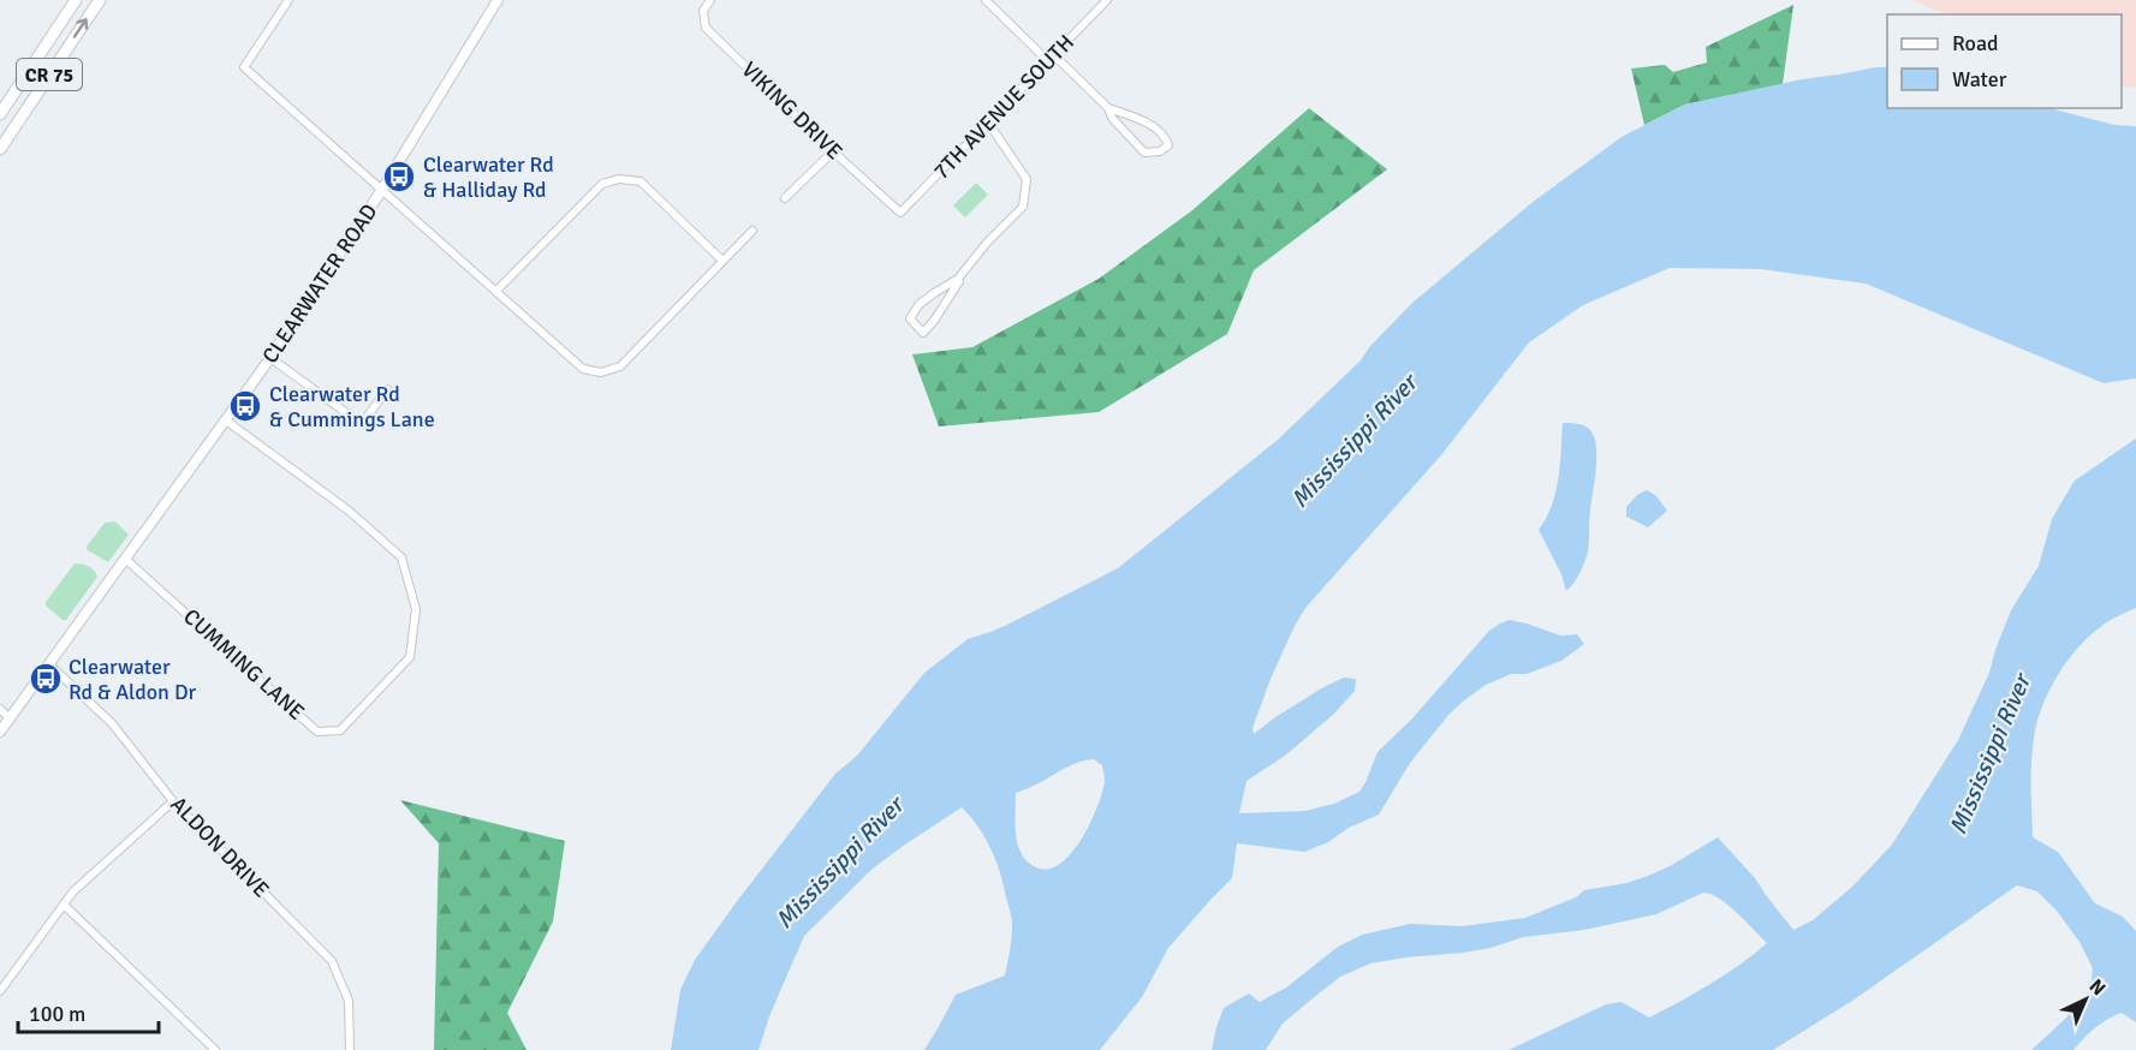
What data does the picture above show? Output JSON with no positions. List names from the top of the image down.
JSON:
{
  "streets": {
    "main road": ["CR 75"],
    "street": [
      "7TH AVENUE SOUTH",
      "VIKING DRIVE",
      "CLEARWATER ROAD",
      "CUMMING LANE",
      "ALDON DRIVE"
    ]
  },
  "crossings": [
    ["7TH AVENUE SOUTH", "VIKING DRIVE"],
    ["CLEARWATER ROAD", "CUMMING LANE"],
    ["CLEARWATER ROAD", "ALDON DRIVE"]
  ],
  "water": ["Mississippi River"],
  "places": {
    "bus stop": ["Clearwater Rd & Halliday Rd", "Clearwater Rd & Cummings Lane", "Clearwater Rd & Aldon Dr"]
  },
  "legend": ["Road", "Water"],
  "scale_bar": "100 m",
  "north": "top right"
}
